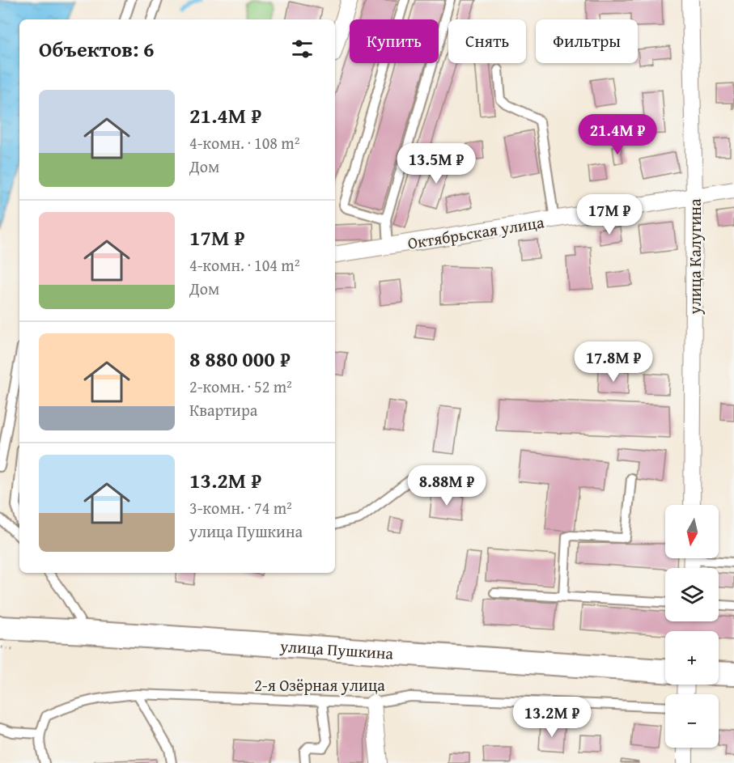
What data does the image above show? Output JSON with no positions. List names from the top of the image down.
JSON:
{
  "streets": {
    "main road": ["улица Пушкина"],
    "street": ["Октябрьская улица", "улица Калугина"],
    "lane": ["2-я Озёрная улица"]
  },
  "crossings": [
    ["Октябрьская улица", "улица Калугина"]
  ],
  "north": "bottom",
  "page": {
    "chip": ["Купить", "Снять", "Фильтры"],
    "heading": "Объектов: 6",
    "list": [
      {
        "name": "21.4M ₽",
        "note": "4-комн. · 108 m² · Дом"
      },
      {
        "name": "17M ₽",
        "note": "4-комн. · 104 m² · Дом"
      },
      {
        "name": "8 880 000 ₽",
        "note": "2-комн. · 52 m² · Квартира"
      },
      {
        "name": "13.2M ₽",
        "note": "3-комн. · 74 m² · улица Пушкина"
      }
    ],
    "price": [
      "21.4M ₽",
      "13.5M ₽",
      "17M ₽",
      "17.8M ₽",
      "8.88M ₽",
      "13.2M ₽"
    ],
    "map_buttons": ["+", "−"]
  }
}
